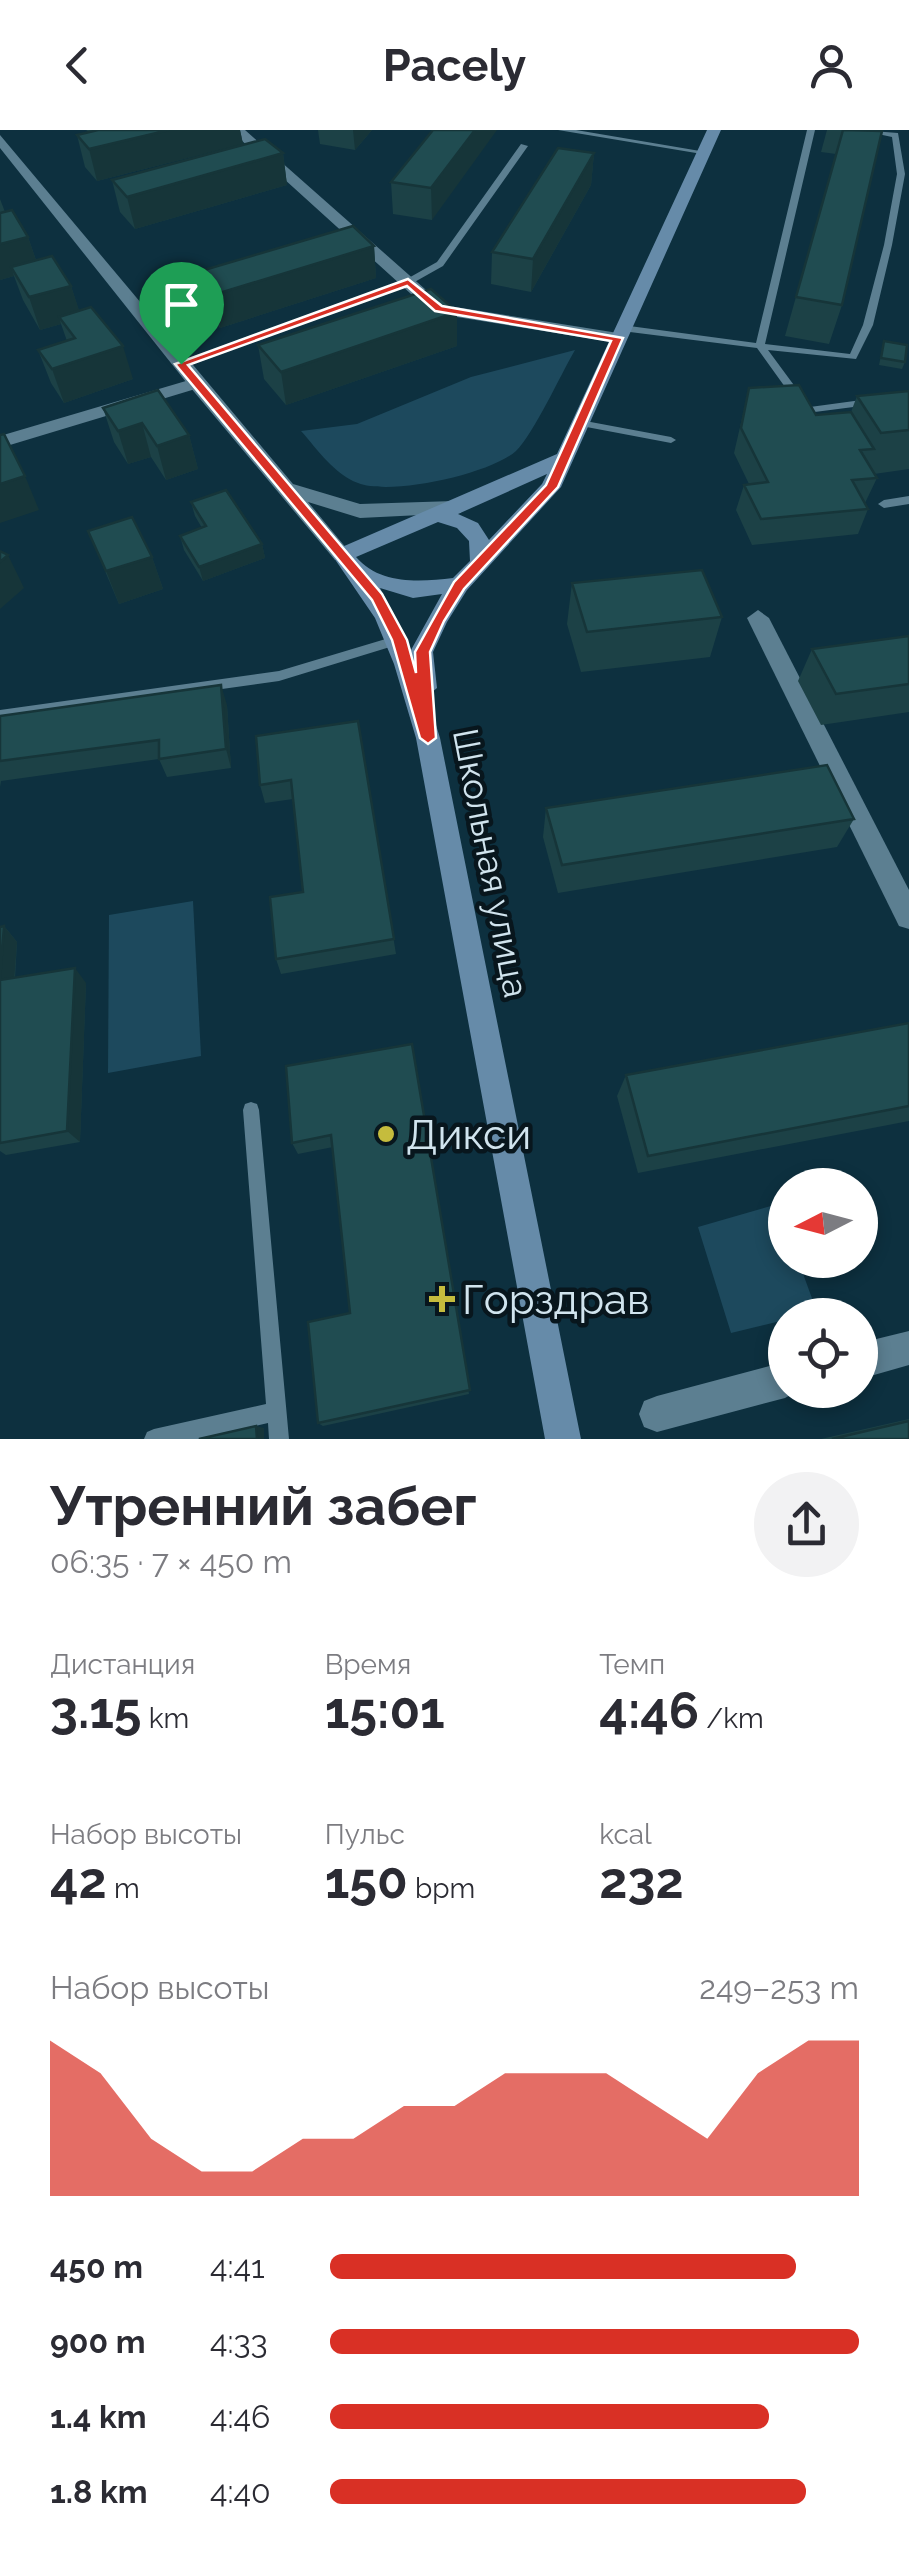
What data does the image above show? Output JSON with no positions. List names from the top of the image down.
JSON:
{
  "streets": {
    "main road": ["Школьная улица"]
  },
  "places": {
    "other": ["Дикси"],
    "health": ["Горздрав"]
  },
  "north": "left",
  "page": {
    "header": "Pacely",
    "heading": ["Утренний забег", "06:35 · 7 × 450 m"],
    "stats": [
      ["Дистанция", "3.15 km"],
      ["Время", "15:01"],
      ["Темп", "4:46 /km"],
      ["Набор высоты", "42 m"],
      ["Пульс", "150 bpm"],
      ["kcal", "232"]
    ],
    "chart": ["Набор высоты", "249–253 m"],
    "list": [
      {
        "name": "450 m",
        "note": "4:41"
      },
      {
        "name": "900 m",
        "note": "4:33"
      },
      {
        "name": "1.4 km",
        "note": "4:46"
      },
      {
        "name": "1.8 km",
        "note": "4:40"
      }
    ]
  }
}
